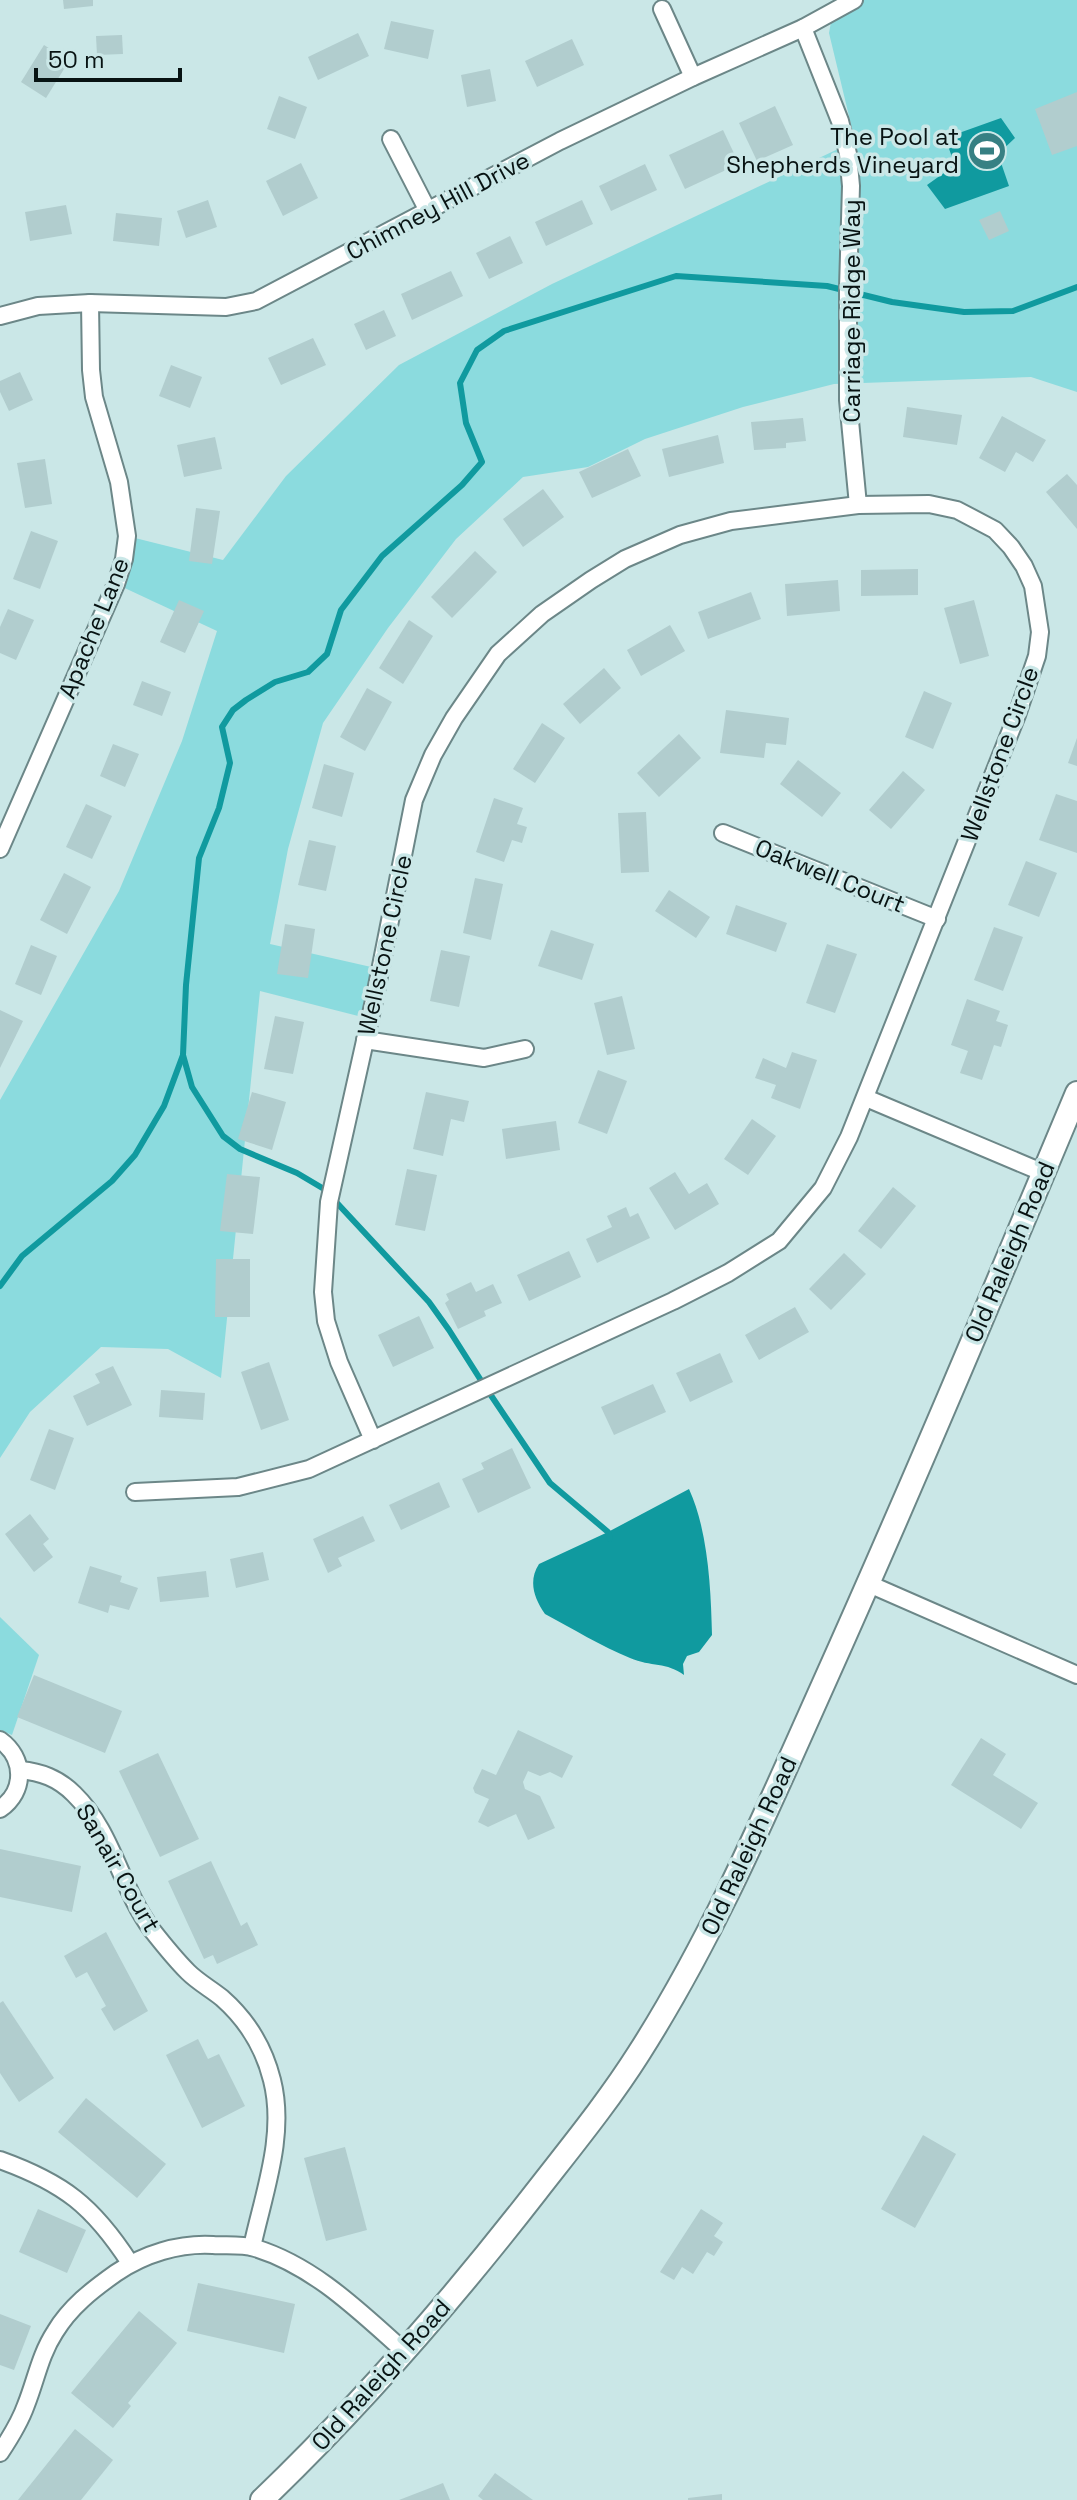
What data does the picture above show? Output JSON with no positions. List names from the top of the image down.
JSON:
{
  "streets": {
    "main road": ["Old Raleigh Road"],
    "street": [
      "Chimney Hill Drive",
      "Carriage Ridge Way",
      "Apache Lane",
      "Wellstone Circle",
      "Oakwell Court",
      "Sanair Court"
    ]
  },
  "crossings": [
    ["Chimney Hill Drive", "Carriage Ridge Way"],
    ["Chimney Hill Drive", "Apache Lane"],
    ["Carriage Ridge Way", "Wellstone Circle"],
    ["Wellstone Circle", "Oakwell Court"]
  ],
  "places": {
    "sports": ["The Pool at Shepherds Vineyard"]
  },
  "scale_bar": "50 m"
}
